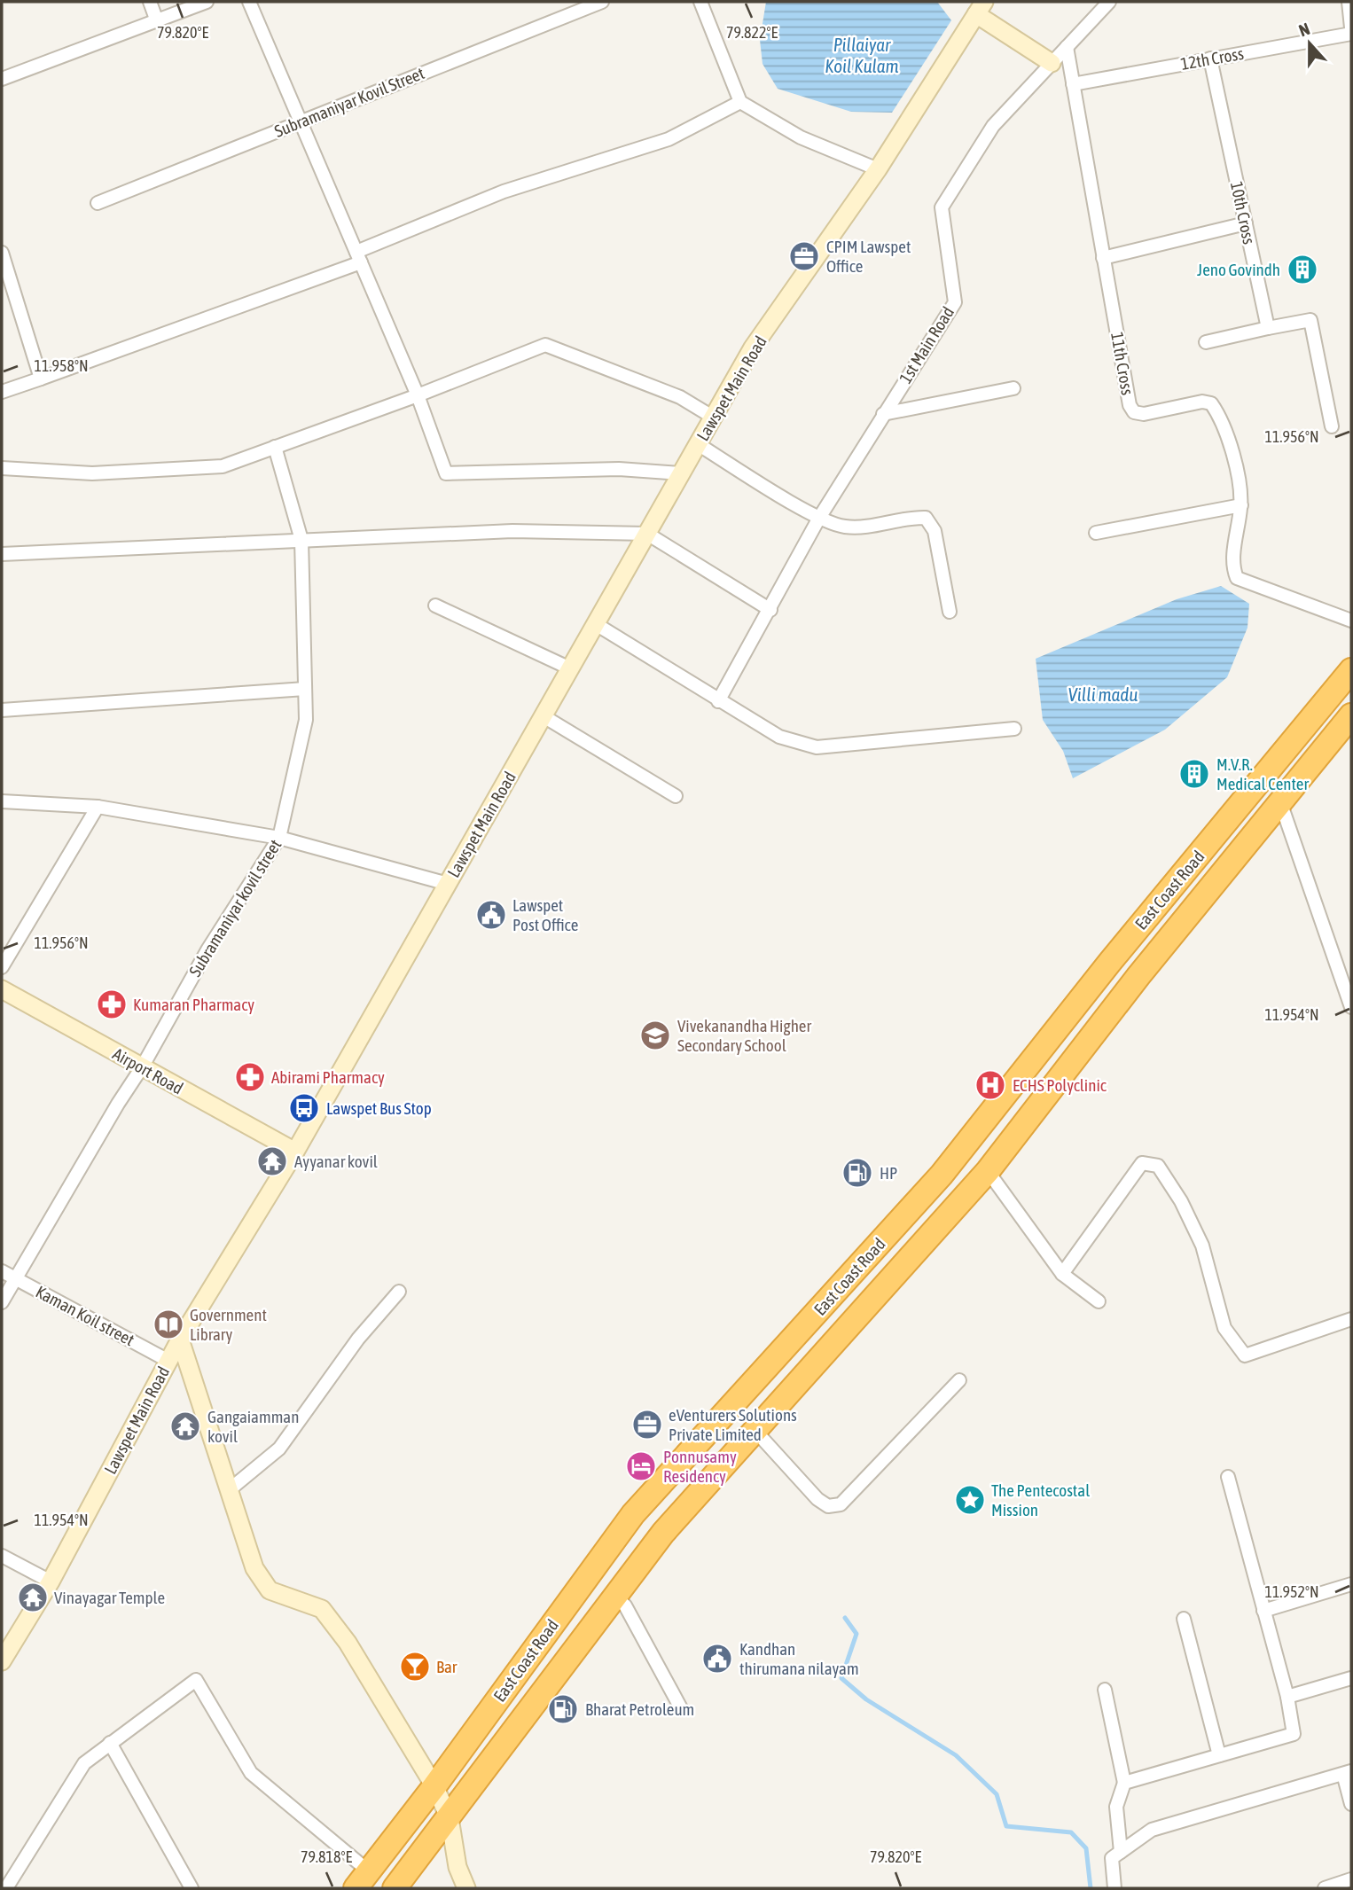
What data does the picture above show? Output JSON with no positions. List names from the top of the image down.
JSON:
{
  "streets": {
    "highway": ["East Coast Road"],
    "street": [
      "12th Cross",
      "Subramaniyar Kovil Street",
      "10th Cross",
      "1st Main Road",
      "11th Cross",
      "Lawspet Main Road",
      "Subramaniyar kovil street",
      "Airport Road",
      "Kaman Koil street"
    ]
  },
  "crossings": [
    ["12th Cross", "10th Cross"],
    ["12th Cross", "11th Cross"],
    ["1st Main Road", "11th Cross"],
    ["Lawspet Main Road", "Airport Road"],
    ["Lawspet Main Road", "Kaman Koil street"],
    ["Subramaniyar kovil street", "Airport Road"],
    ["Subramaniyar kovil street", "Kaman Koil street"]
  ],
  "water": ["Pillaiyar Koil Kulam", "Villi madu"],
  "places": {
    "office": ["CPIM Lawspet Office", "eVenturers Solutions Private Limited"],
    "building": ["Jeno Govindh", "M.V.R. Medical Center"],
    "public building": ["Lawspet Post Office", "Kandhan thirumana nilayam"],
    "pharmacy": ["Kumaran Pharmacy", "Abirami Pharmacy"],
    "school or university": ["Vivekanandha Higher Secondary School"],
    "hospital": ["ECHS Polyclinic"],
    "bus stop": ["Lawspet Bus Stop"],
    "temple": ["Ayyanar kovil", "Gangaiamman kovil", "Vinayagar Temple"],
    "fuel station": ["HP", "Bharat Petroleum"],
    "library": ["Government Library"],
    "hotel": ["Ponnusamy Residency"],
    "place": ["The Pentecostal Mission"],
    "bar": ["Bar"]
  },
  "north": "top",
  "coordinates": [
    "79.820°E",
    "79.822°E",
    "11.958°N",
    "11.956°N",
    "11.954°N",
    "11.952°N",
    "79.818°E"
  ]
}
